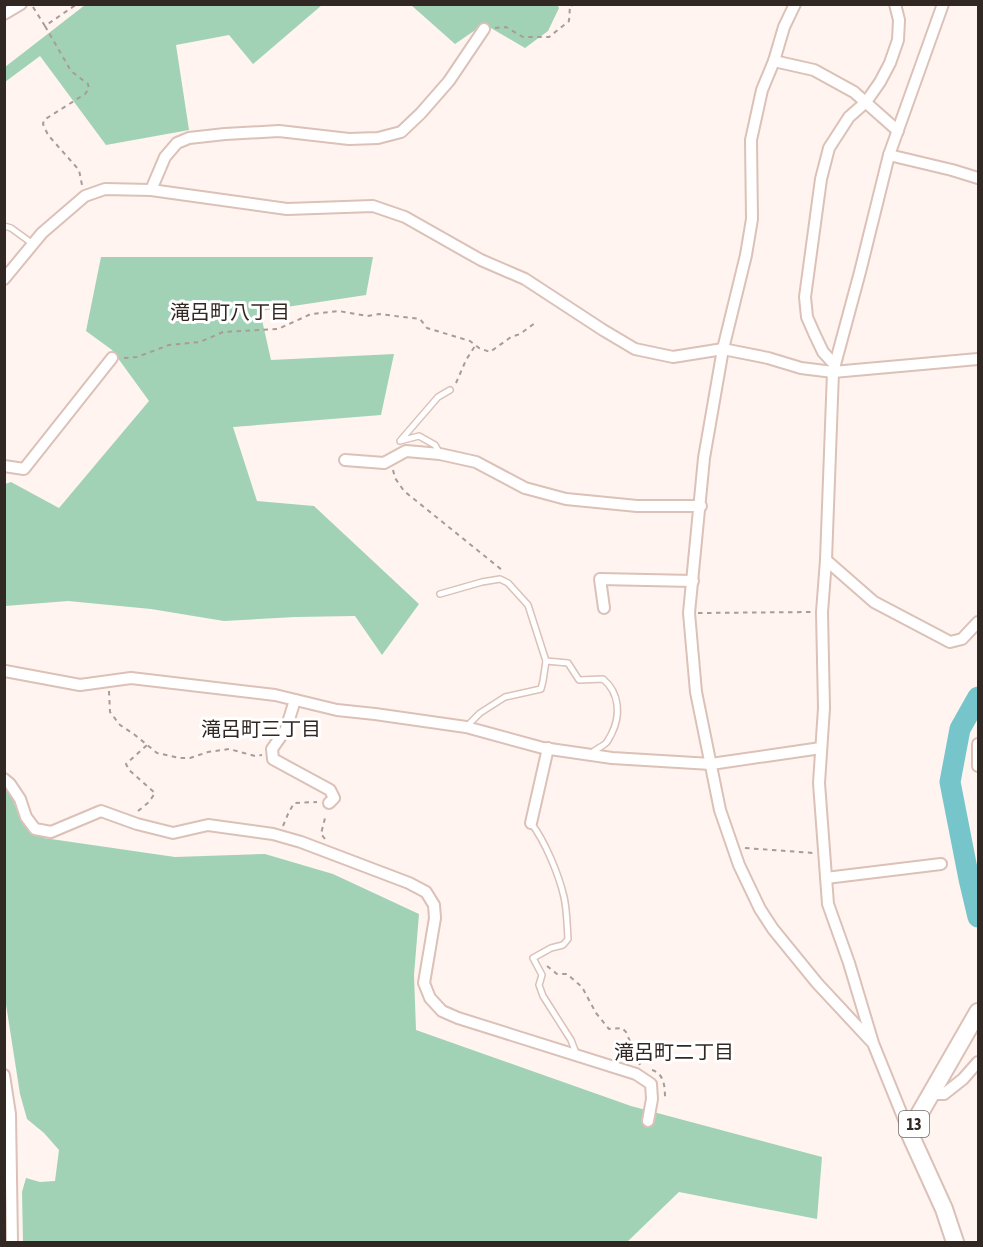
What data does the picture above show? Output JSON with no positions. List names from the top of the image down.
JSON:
{
  "streets": {
    "main road": ["13"]
  },
  "districts": ["滝呂町八丁目", "滝呂町三丁目", "滝呂町二丁目"]
}
